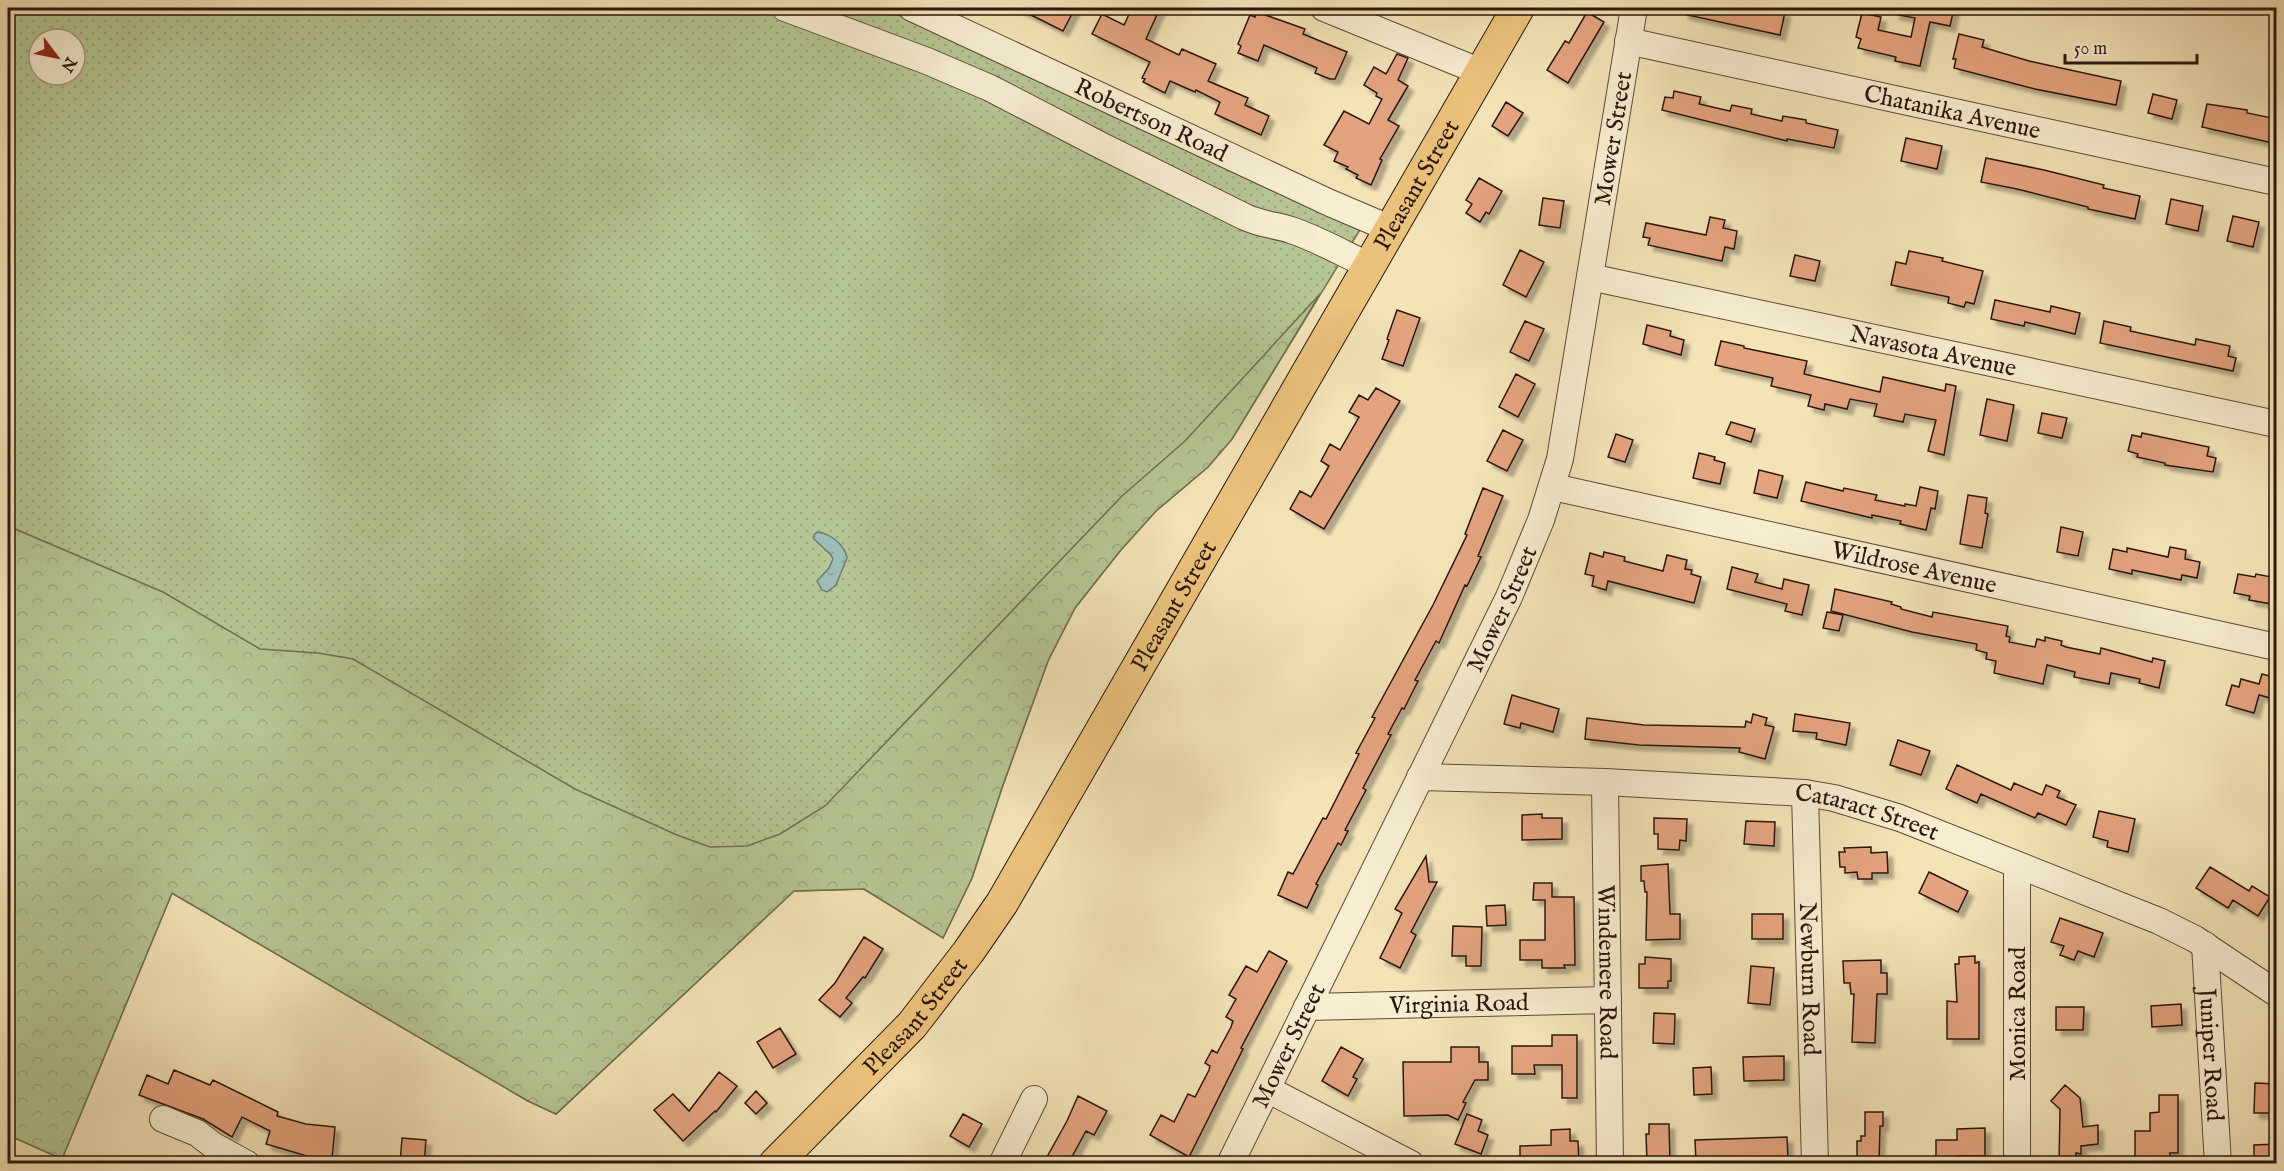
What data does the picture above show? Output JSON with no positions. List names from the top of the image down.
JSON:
{
  "streets": {
    "main road": ["Pleasant Street"],
    "street": [
      "Chatanika Avenue",
      "Robertson Road",
      "Mower Street",
      "Navasota Avenue",
      "Wildrose Avenue",
      "Cataract Street",
      "Windemere Road",
      "Newburn Road",
      "Virginia Road",
      "Monica Road",
      "Juniper Road"
    ]
  },
  "crossings": [
    ["Chatanika Avenue", "Mower Street"],
    ["Robertson Road", "Pleasant Street"],
    ["Mower Street", "Navasota Avenue"],
    ["Mower Street", "Wildrose Avenue"],
    ["Mower Street", "Cataract Street"],
    ["Mower Street", "Virginia Road"],
    ["Cataract Street", "Windemere Road"],
    ["Cataract Street", "Newburn Road"],
    ["Cataract Street", "Monica Road"],
    ["Cataract Street", "Juniper Road"],
    ["Windemere Road", "Virginia Road"]
  ],
  "scale_bar": "50 m",
  "north": "bottom right"
}
